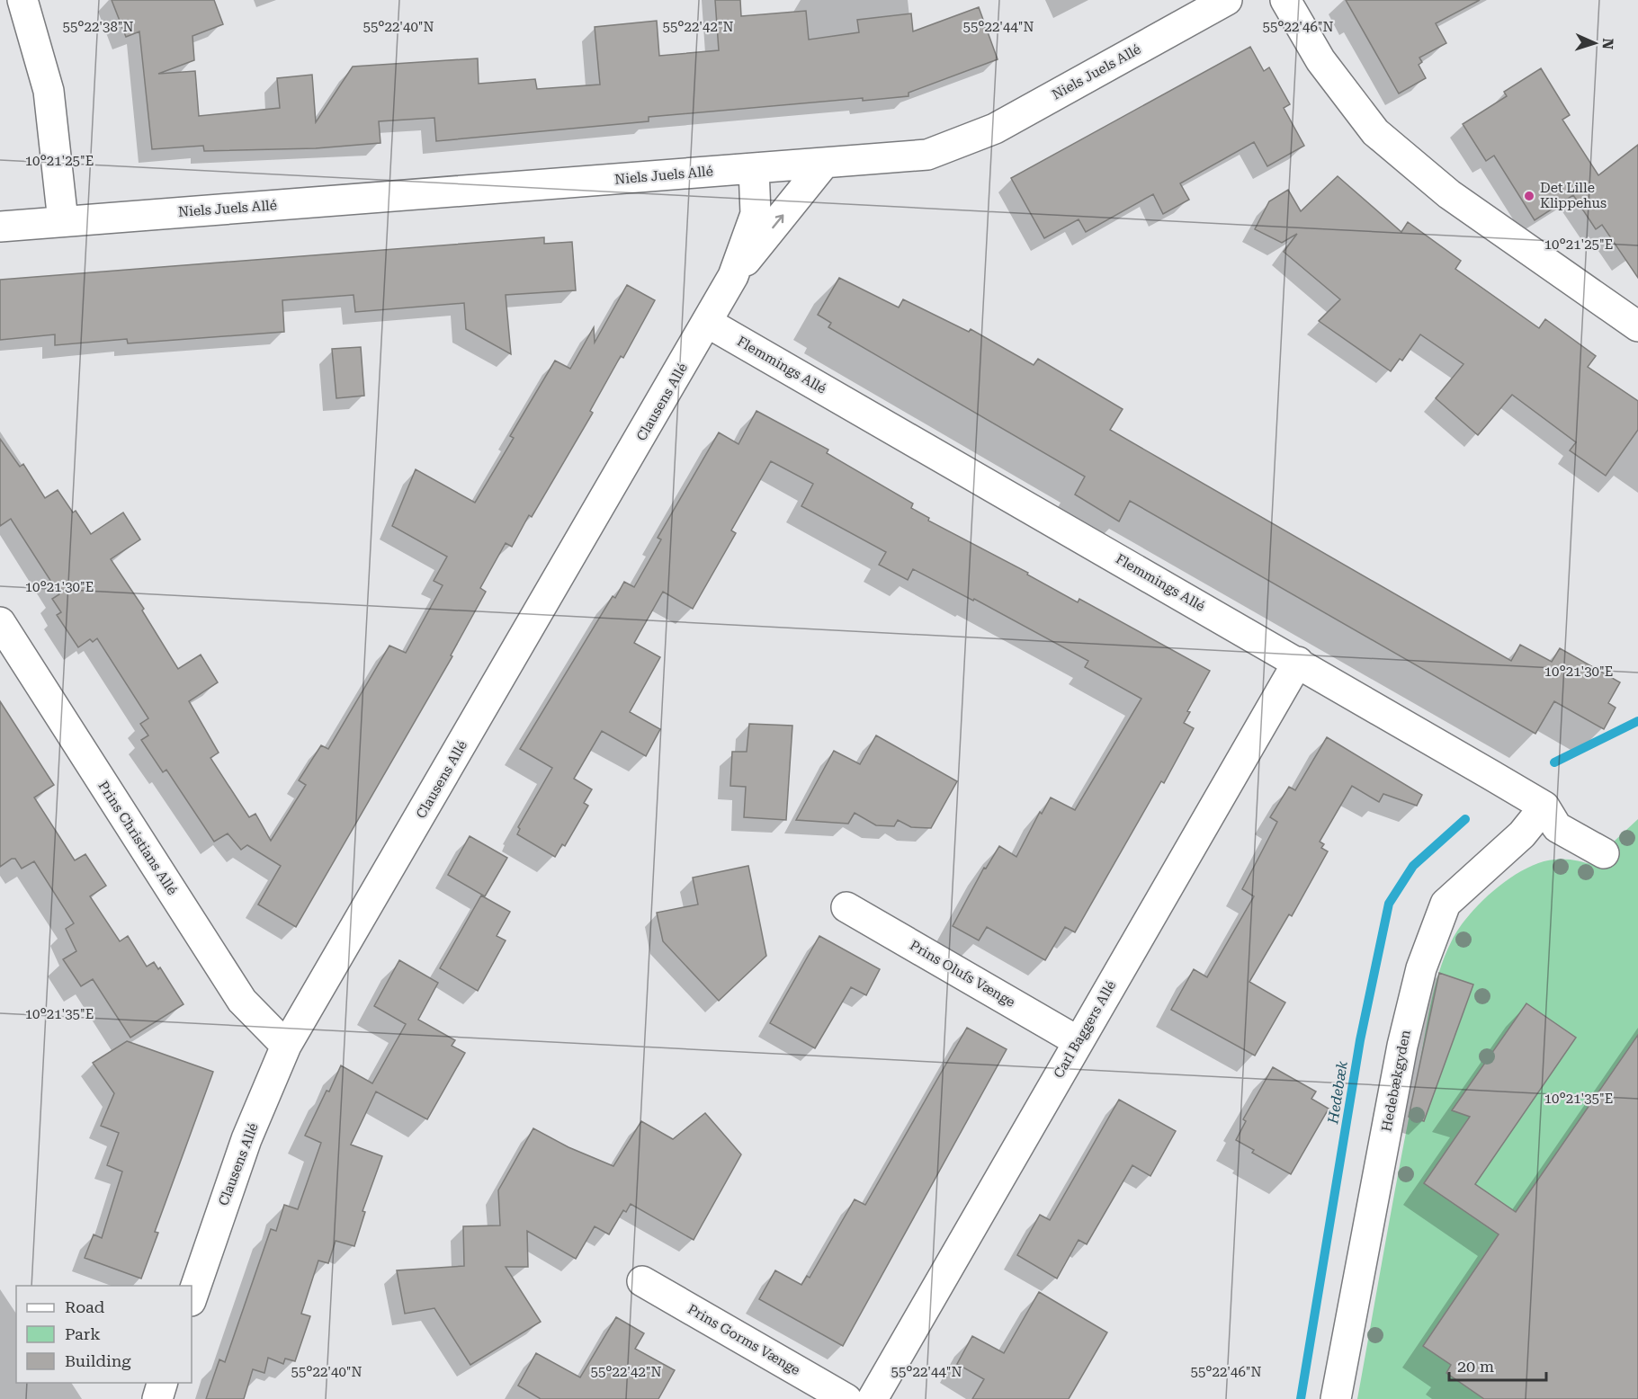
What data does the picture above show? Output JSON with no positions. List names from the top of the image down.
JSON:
{
  "streets": {
    "street": [
      "Niels Juels Allé",
      "Flemmings Allé",
      "Clausens Allé",
      "Prins Christians Allé",
      "Prins Olufs Vænge",
      "Carl Baggers Allé",
      "Hedebækgyden",
      "Prins Gorms Vænge"
    ]
  },
  "crossings": [
    ["Niels Juels Allé", "Clausens Allé"],
    ["Flemmings Allé", "Clausens Allé"],
    ["Flemmings Allé", "Carl Baggers Allé"],
    ["Flemmings Allé", "Hedebækgyden"],
    ["Clausens Allé", "Prins Christians Allé"],
    ["Prins Olufs Vænge", "Carl Baggers Allé"]
  ],
  "water": ["Hedebæk"],
  "places": ["Det Lille Klippehus"],
  "legend": ["Road", "Park", "Building"],
  "scale_bar": "20 m",
  "north": "right",
  "coordinates": [
    "55°22'38\"N",
    "55°22'40\"N",
    "55°22'42\"N",
    "55°22'44\"N",
    "55°22'46\"N",
    "10°21'25\"E",
    "10°21'30\"E",
    "10°21'35\"E"
  ]
}
